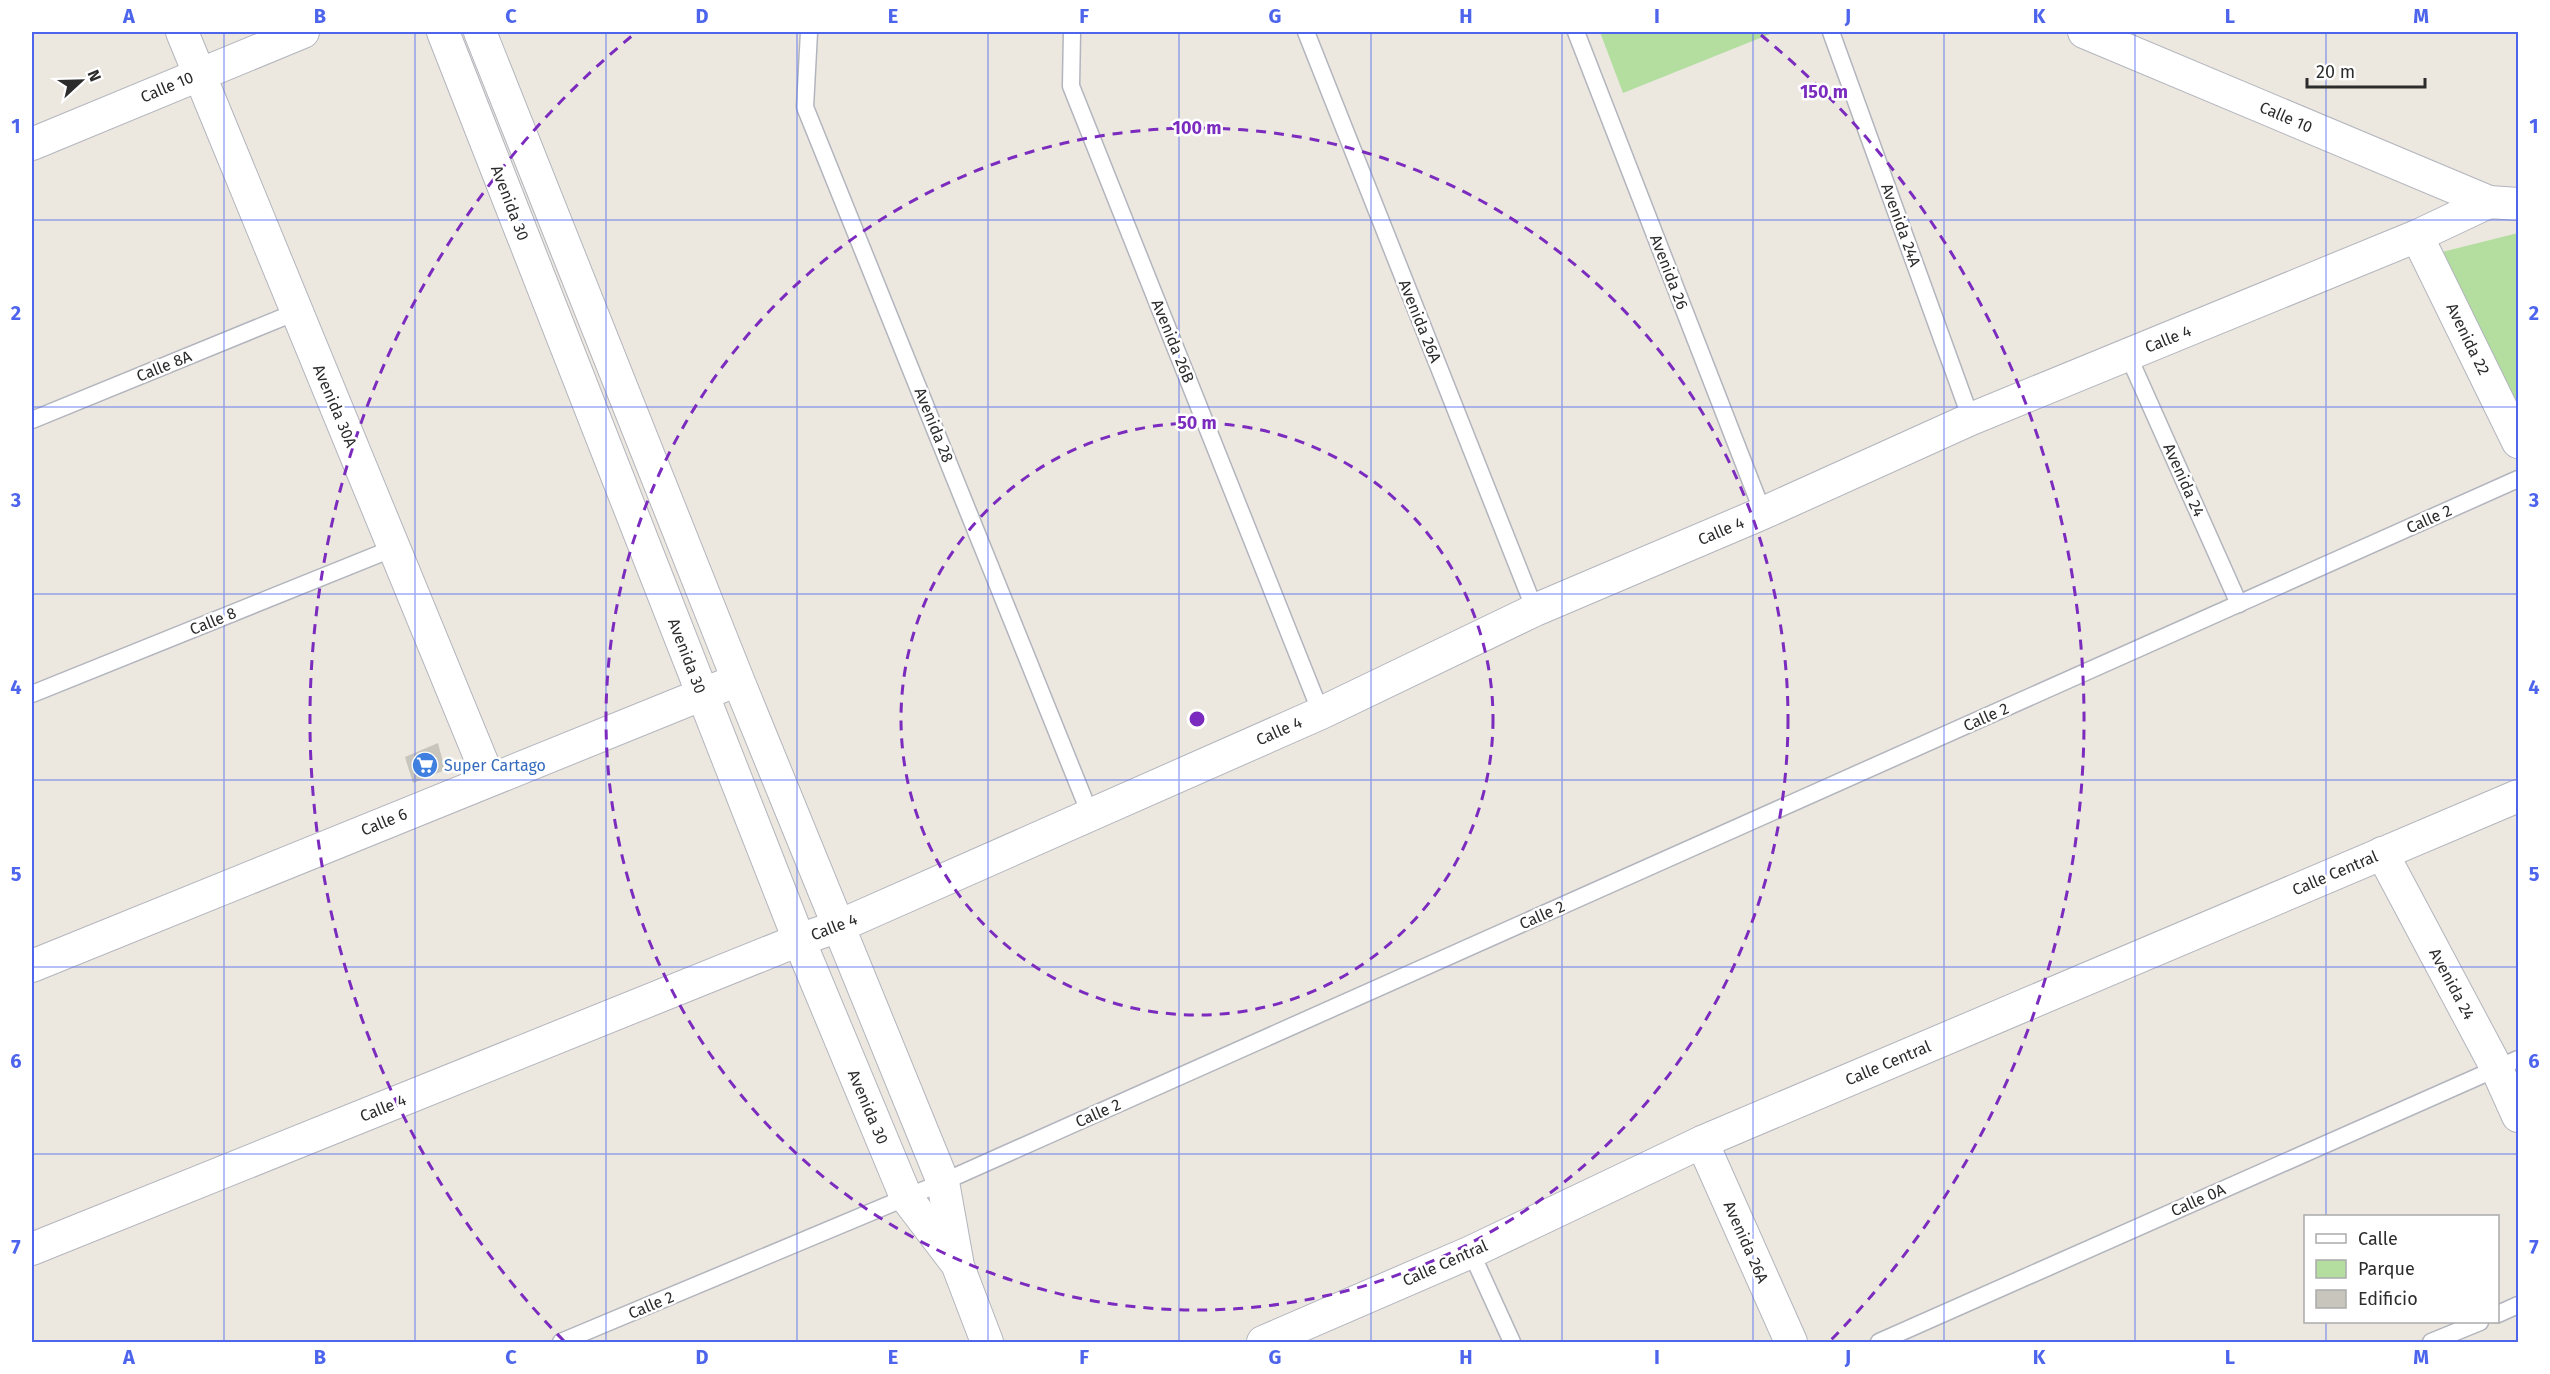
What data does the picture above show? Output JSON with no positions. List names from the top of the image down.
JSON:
{
  "streets": {
    "street": [
      "Calle 10",
      "Avenida 30",
      "Avenida 26A",
      "Calle 4",
      "Avenida 22",
      "Avenida 30A",
      "Avenida 24",
      "Calle 6",
      "Calle Central"
    ],
    "lane": [
      "Avenida 24A",
      "Avenida 26",
      "Avenida 26B",
      "Calle 8A",
      "Avenida 28",
      "Calle 2",
      "Calle 8",
      "Calle 0A"
    ]
  },
  "crossings": [
    ["Calle 10", "Calle 4"],
    ["Calle 10", "Avenida 30A"],
    ["Avenida 30", "Calle 4"],
    ["Avenida 30", "Calle 2"],
    ["Avenida 30", "Calle 6"],
    ["Avenida 24A", "Calle 4"],
    ["Avenida 26", "Calle 4"],
    ["Avenida 26A", "Calle 4"],
    ["Avenida 26A", "Calle Central"],
    ["Calle 4", "Avenida 22"],
    ["Calle 4", "Avenida 26B"],
    ["Calle 4", "Avenida 28"],
    ["Calle 4", "Avenida 24"],
    ["Calle 8A", "Avenida 30A"],
    ["Avenida 30A", "Calle 8"],
    ["Avenida 30A", "Calle 6"],
    ["Avenida 24", "Calle 2"],
    ["Avenida 24", "Calle Central"],
    ["Avenida 24", "Calle 0A"]
  ],
  "places": {
    "supermarket": ["Super Cartago"]
  },
  "legend": ["Calle", "Parque", "Edificio"],
  "scale_bar": "20 m",
  "north": "right",
  "grid": {
    "columns": [
      "A",
      "B",
      "C",
      "D",
      "E",
      "F",
      "G",
      "H",
      "I",
      "J",
      "K",
      "L",
      "M"
    ],
    "rows": [
      "1",
      "2",
      "3",
      "4",
      "5",
      "6",
      "7"
    ]
  },
  "rings": ["150 m", "100 m", "50 m"]
}
